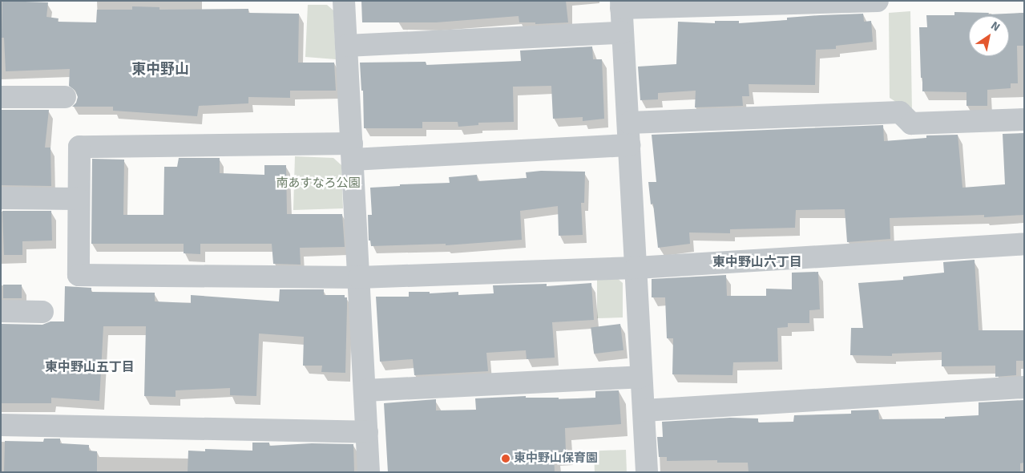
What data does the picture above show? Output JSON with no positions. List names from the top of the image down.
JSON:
{
  "districts": ["東中野山", "東中野山六丁目", "東中野山五丁目"],
  "parks": ["南あすなろ公園"],
  "places": ["東中野山保育園"],
  "north": "top right"
}
